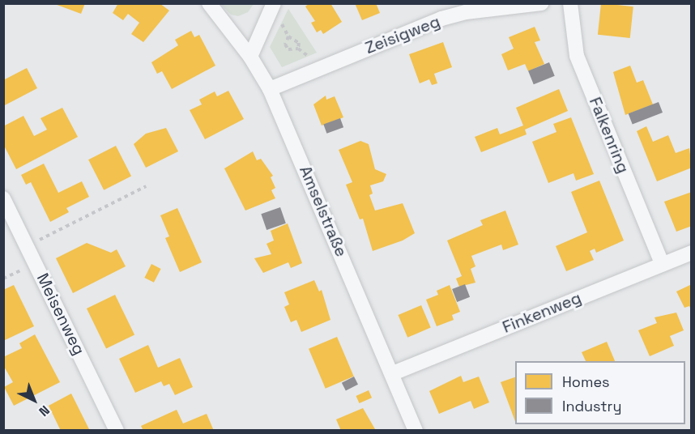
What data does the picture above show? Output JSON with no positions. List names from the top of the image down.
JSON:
{
  "streets": {
    "street": [
      "Zeisigweg",
      "Falkenring",
      "Amselstraße",
      "Finkenweg",
      "Meisenweg"
    ]
  },
  "crossings": [
    ["Zeisigweg", "Amselstraße"],
    ["Falkenring", "Finkenweg"],
    ["Amselstraße", "Finkenweg"]
  ],
  "legend": ["Homes", "Industry"],
  "north": "bottom right"
}
